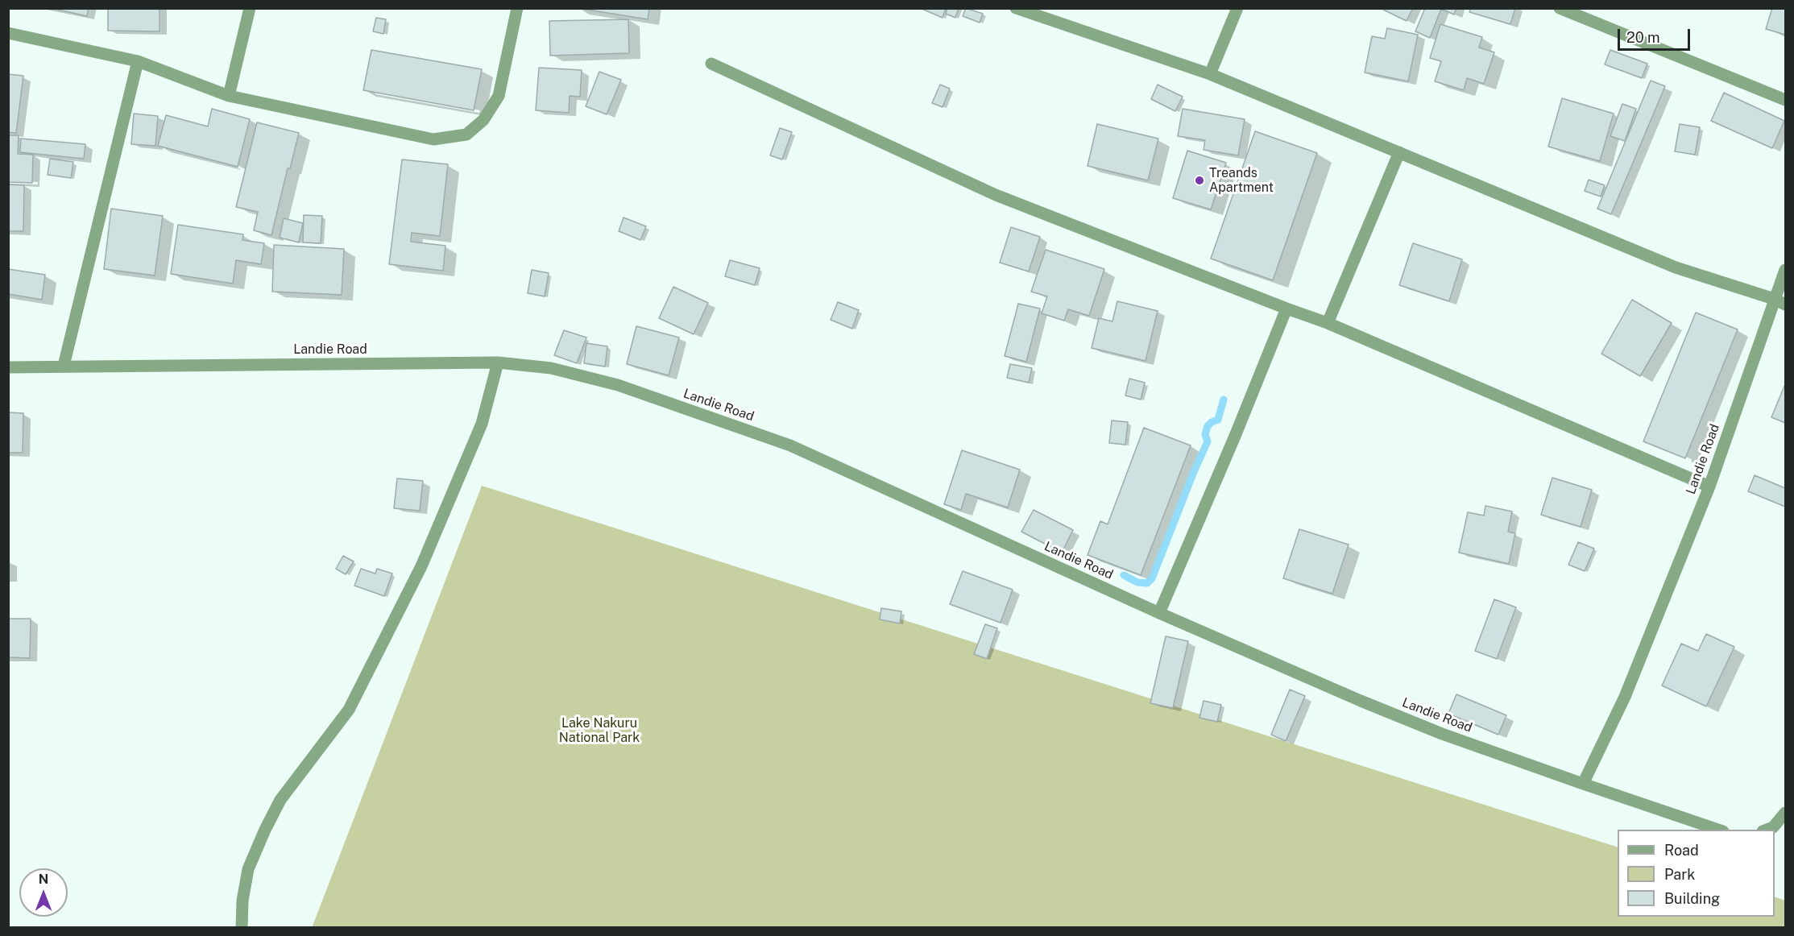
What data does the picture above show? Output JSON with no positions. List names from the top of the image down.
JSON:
{
  "streets": {
    "street": ["Landie Road"]
  },
  "parks": ["Lake Nakuru National Park"],
  "places": ["Treands Apartment"],
  "legend": ["Road", "Park", "Building"],
  "scale_bar": "20 m",
  "north": "top"
}
